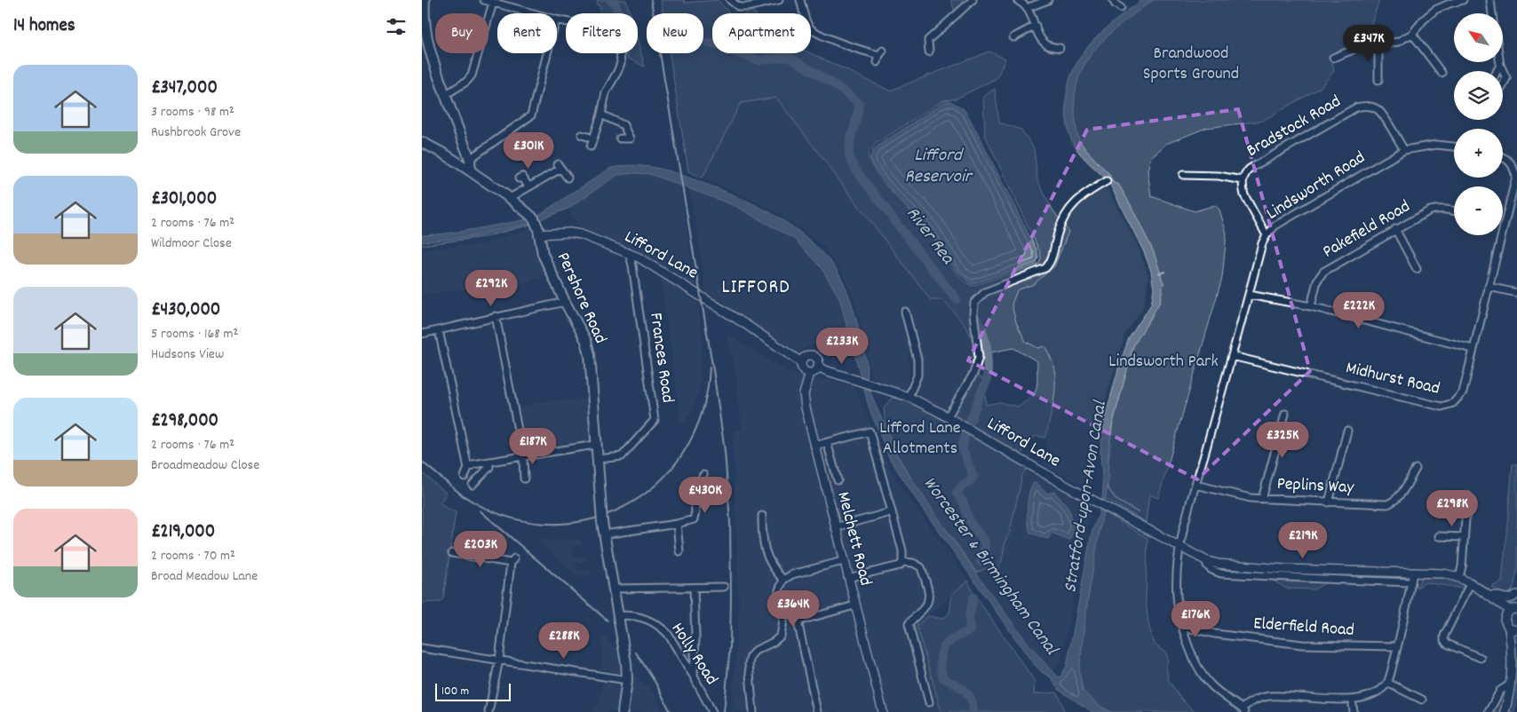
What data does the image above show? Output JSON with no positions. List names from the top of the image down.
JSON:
{
  "streets": {
    "main road": ["Pershore Road"],
    "street": [
      "Bradstock Road",
      "Lindsworth Road",
      "Pakefield Road",
      "Lifford Lane",
      "Frances Road",
      "Midhurst Road",
      "Peplins Way",
      "Melchett Road",
      "Elderfield Road",
      "Holly Road"
    ]
  },
  "crossings": [
    ["Bradstock Road", "Lindsworth Road"],
    ["Lindsworth Road", "Lifford Lane"],
    ["Lindsworth Road", "Midhurst Road"],
    ["Lindsworth Road", "Peplins Way"],
    ["Lindsworth Road", "Elderfield Road"],
    ["Lifford Lane", "Pershore Road"],
    ["Lifford Lane", "Frances Road"],
    ["Lifford Lane", "Melchett Road"],
    ["Pershore Road", "Frances Road"],
    ["Pershore Road", "Holly Road"]
  ],
  "districts": ["LIFFORD"],
  "water": [
    "Lifford Reservoir",
    "River Rea",
    "Stratford-upon-Avon Canal",
    "Worcester & Birmingham Canal"
  ],
  "parks": ["Brandwood Sports Ground", "Lindsworth Park", "Lifford Lane Allotments"],
  "scale_bar": "100 m",
  "north": "top left",
  "page": {
    "heading": "14 homes",
    "map_buttons": ["+", "−"],
    "chip": [
      "Buy",
      "Rent",
      "Filters",
      "New",
      "Apartment"
    ],
    "price": [
      "£347K",
      "£301K",
      "£292K",
      "£222K",
      "£233K",
      "£325K",
      "£187K",
      "£430K",
      "£298K",
      "£219K",
      "£203K",
      "£364K",
      "£176K",
      "£288K"
    ],
    "list": [
      {
        "name": "£347,000",
        "note": "3 rooms · 98 m² · Rushbrook Grove"
      },
      {
        "name": "£301,000",
        "note": "2 rooms · 76 m² · Wildmoor Close"
      },
      {
        "name": "£430,000",
        "note": "5 rooms · 168 m² · Hudsons View"
      },
      {
        "name": "£298,000",
        "note": "2 rooms · 76 m² · Broadmeadow Close"
      },
      {
        "name": "£219,000",
        "note": "2 rooms · 70 m² · Broad Meadow Lane"
      }
    ],
    "scale": "100 m"
  }
}
